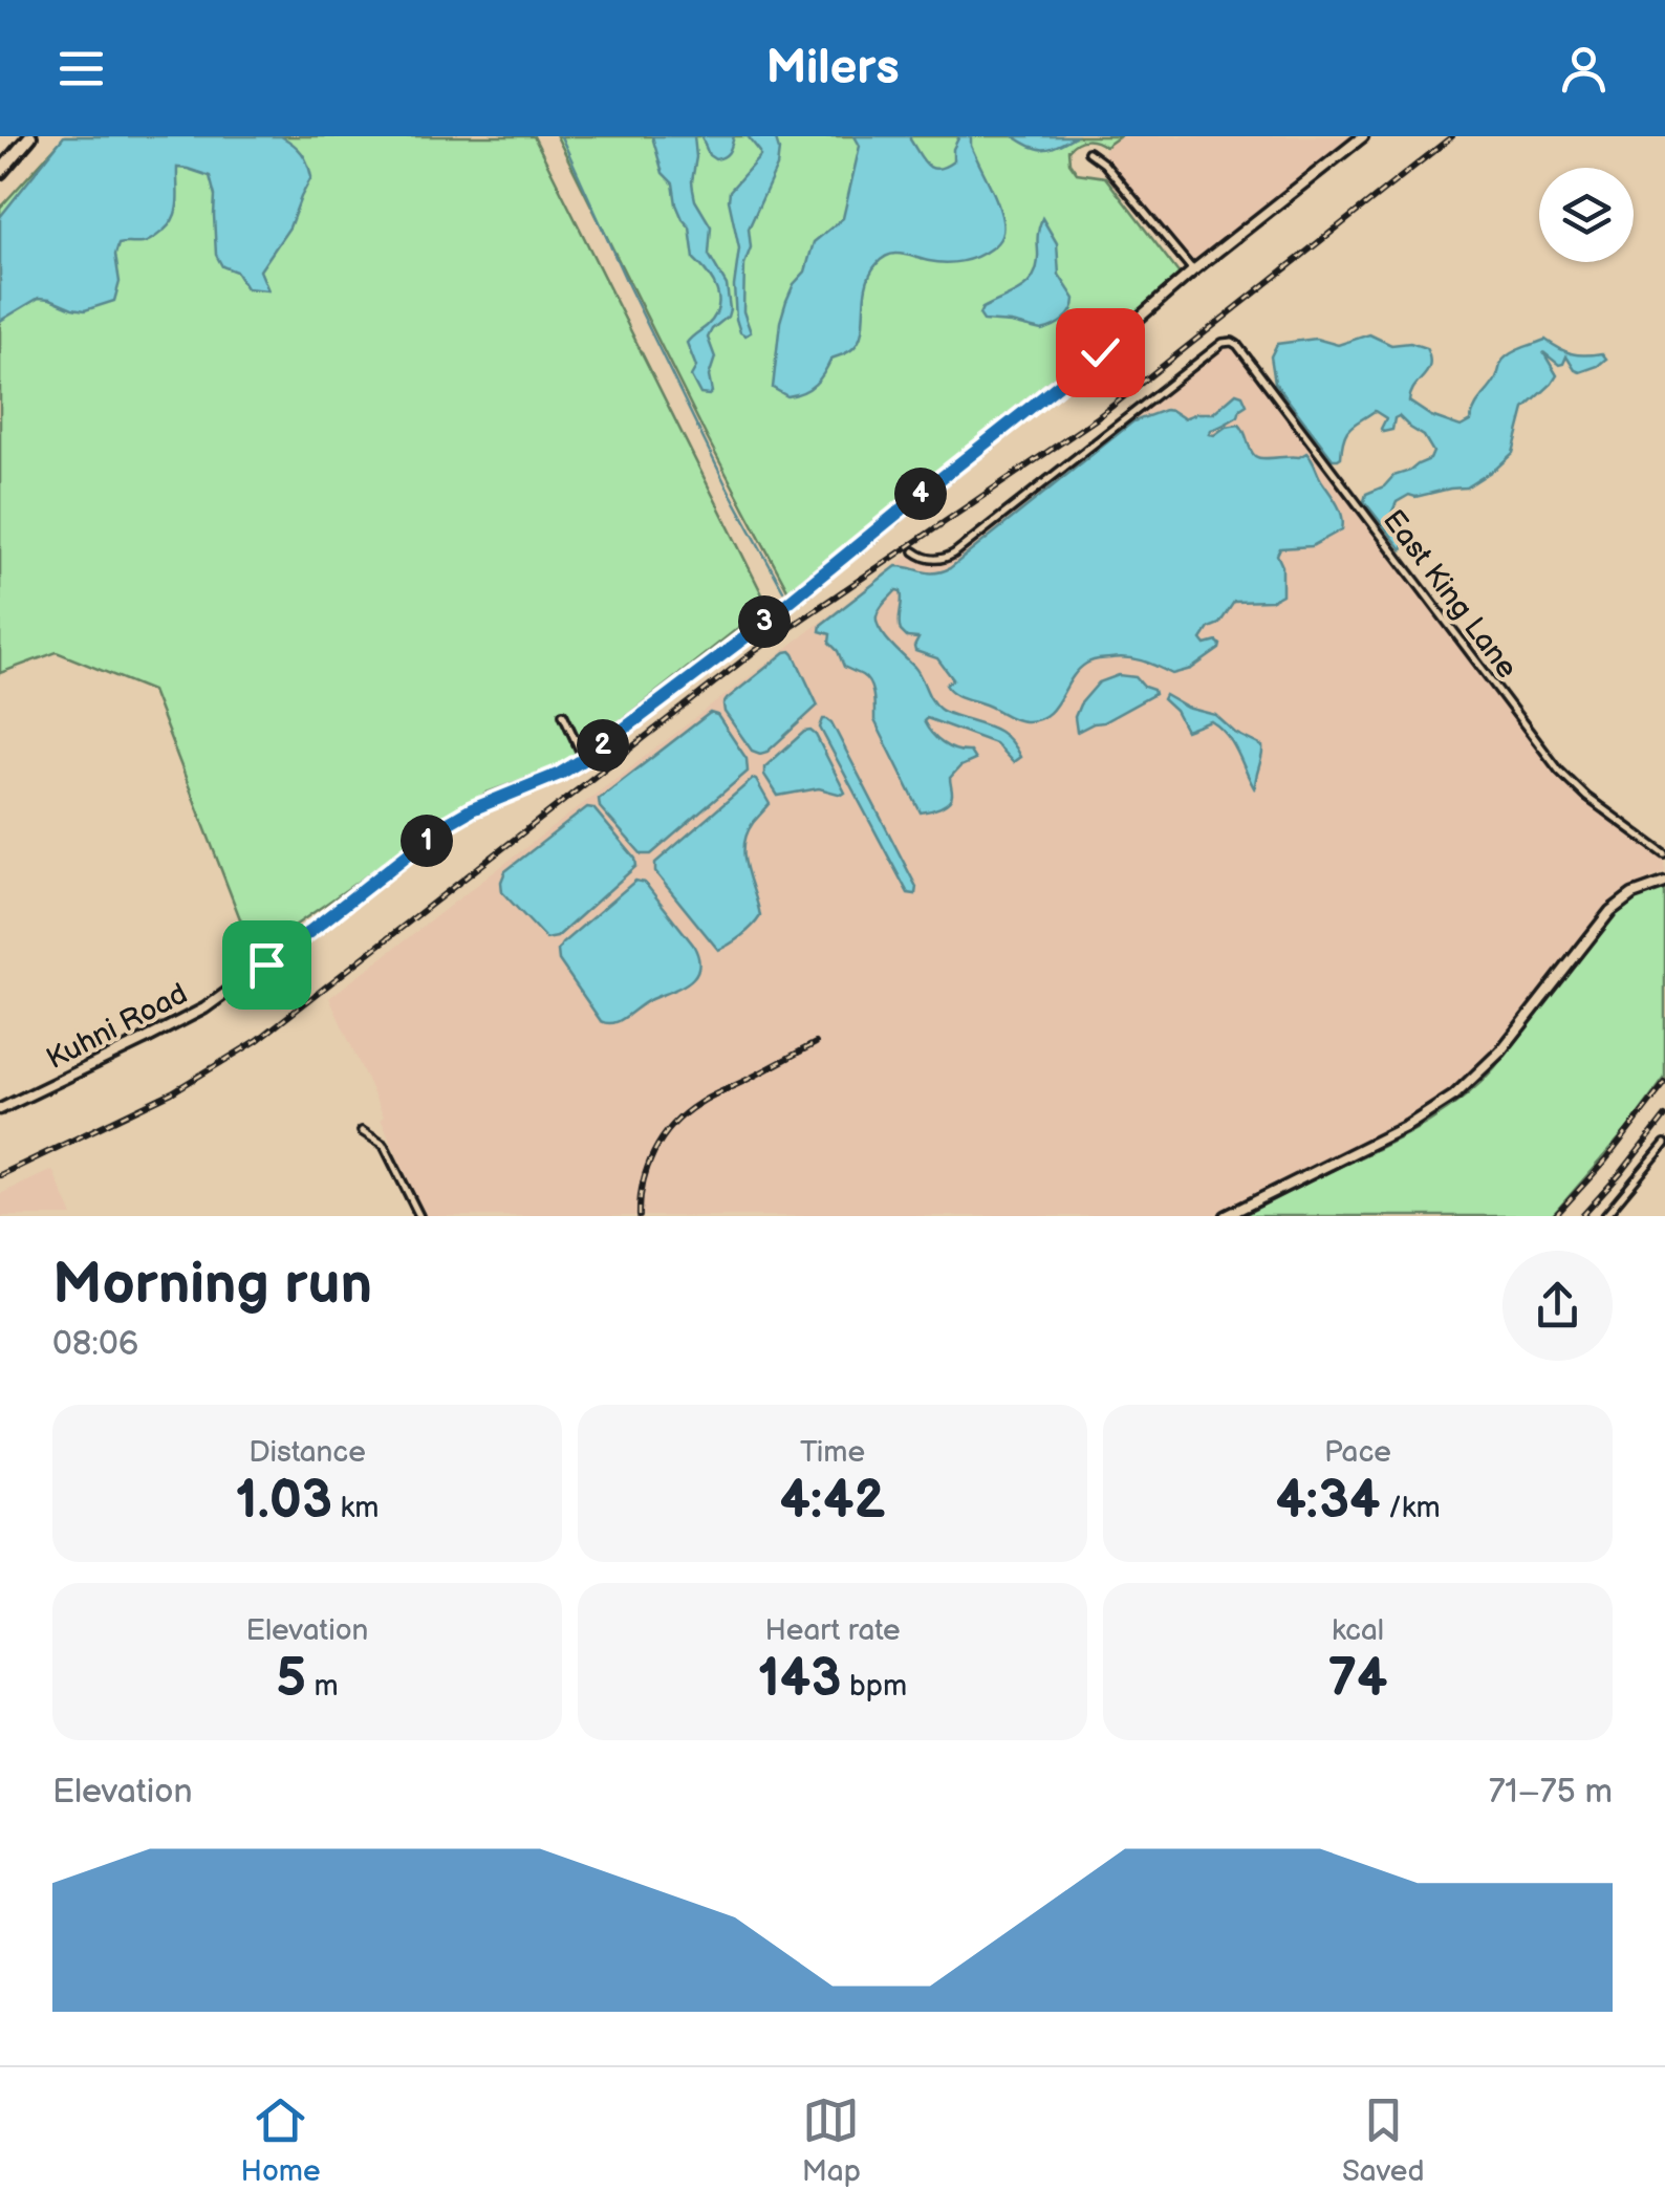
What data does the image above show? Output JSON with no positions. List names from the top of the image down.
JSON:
{
  "streets": {
    "street": ["East King Lane", "Kuhni Road"]
  },
  "page": {
    "header": "Milers",
    "pins": [
      "4",
      "3",
      "2",
      "1"
    ],
    "heading": ["Morning run", "08:06"],
    "stats": [
      ["Distance", "1.03 km"],
      ["Time", "4:42"],
      ["Pace", "4:34 /km"],
      ["Elevation", "5 m"],
      ["Heart rate", "143 bpm"],
      ["kcal", "74"]
    ],
    "chart": ["Elevation", "71–75 m"],
    "tabs": ["Home", "Map", "Saved"]
  }
}
